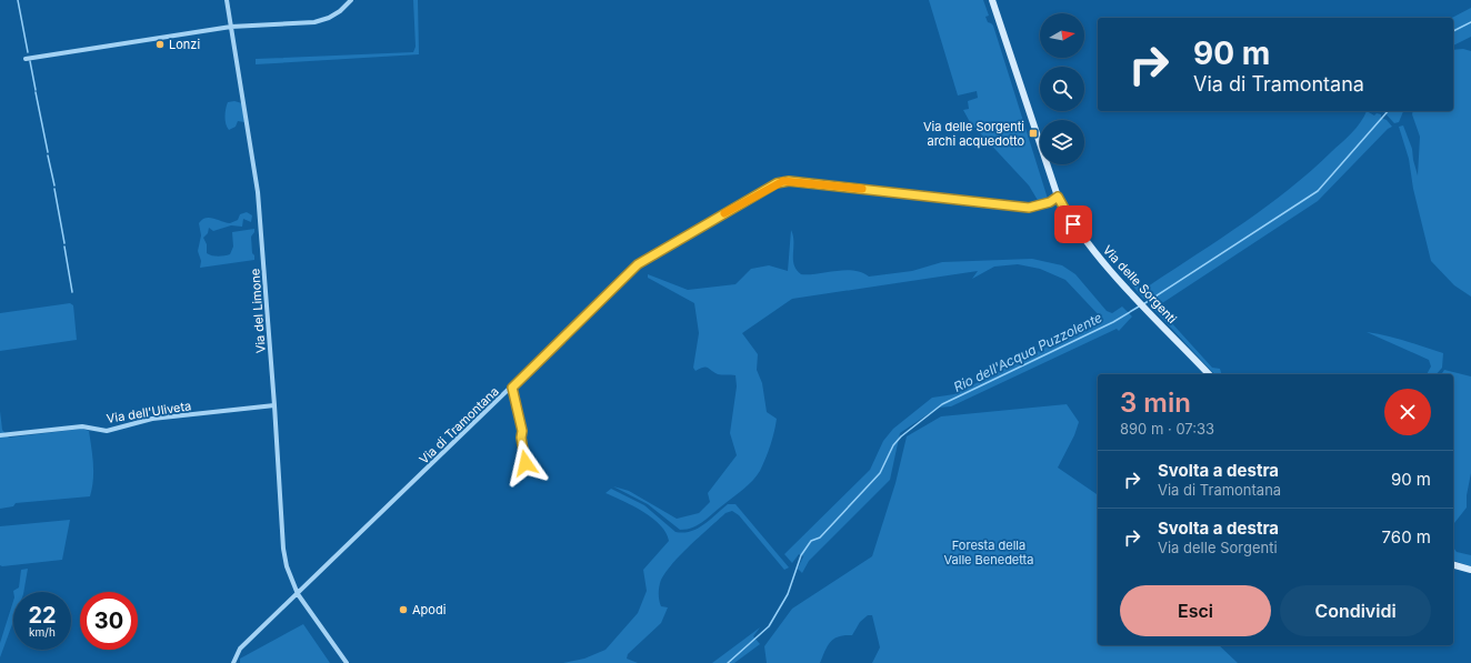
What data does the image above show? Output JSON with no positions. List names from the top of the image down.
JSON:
{
  "streets": {
    "main road": ["Via delle Sorgenti"],
    "street": ["Via del Limone", "Via dell'Uliveta", "Via di Tramontana"]
  },
  "crossings": [
    ["Via delle Sorgenti", "Via di Tramontana"],
    ["Via del Limone", "Via dell'Uliveta"],
    ["Via del Limone", "Via di Tramontana"]
  ],
  "water": ["Rio dell'Acqua Puzzolente"],
  "parks": ["Foresta della Valle Benedetta"],
  "places": {
    "other": ["Lonzi", "Apodi"],
    "transit": ["Via delle Sorgenti archi acquedotto"]
  },
  "north": "right",
  "page": {
    "turn": ["90 m", "Via di Tramontana"],
    "heading": ["3 min", "890 m · 07:33"],
    "list": [
      {
        "name": "Svolta a destra",
        "note": "Via di Tramontana",
        "value": "90 m"
      },
      {
        "name": "Svolta a destra",
        "note": "Via delle Sorgenti",
        "value": "760 m"
      }
    ],
    "buttons": ["Esci", "Condividi"],
    "speed": "22 km/h",
    "limit": "30"
  }
}
